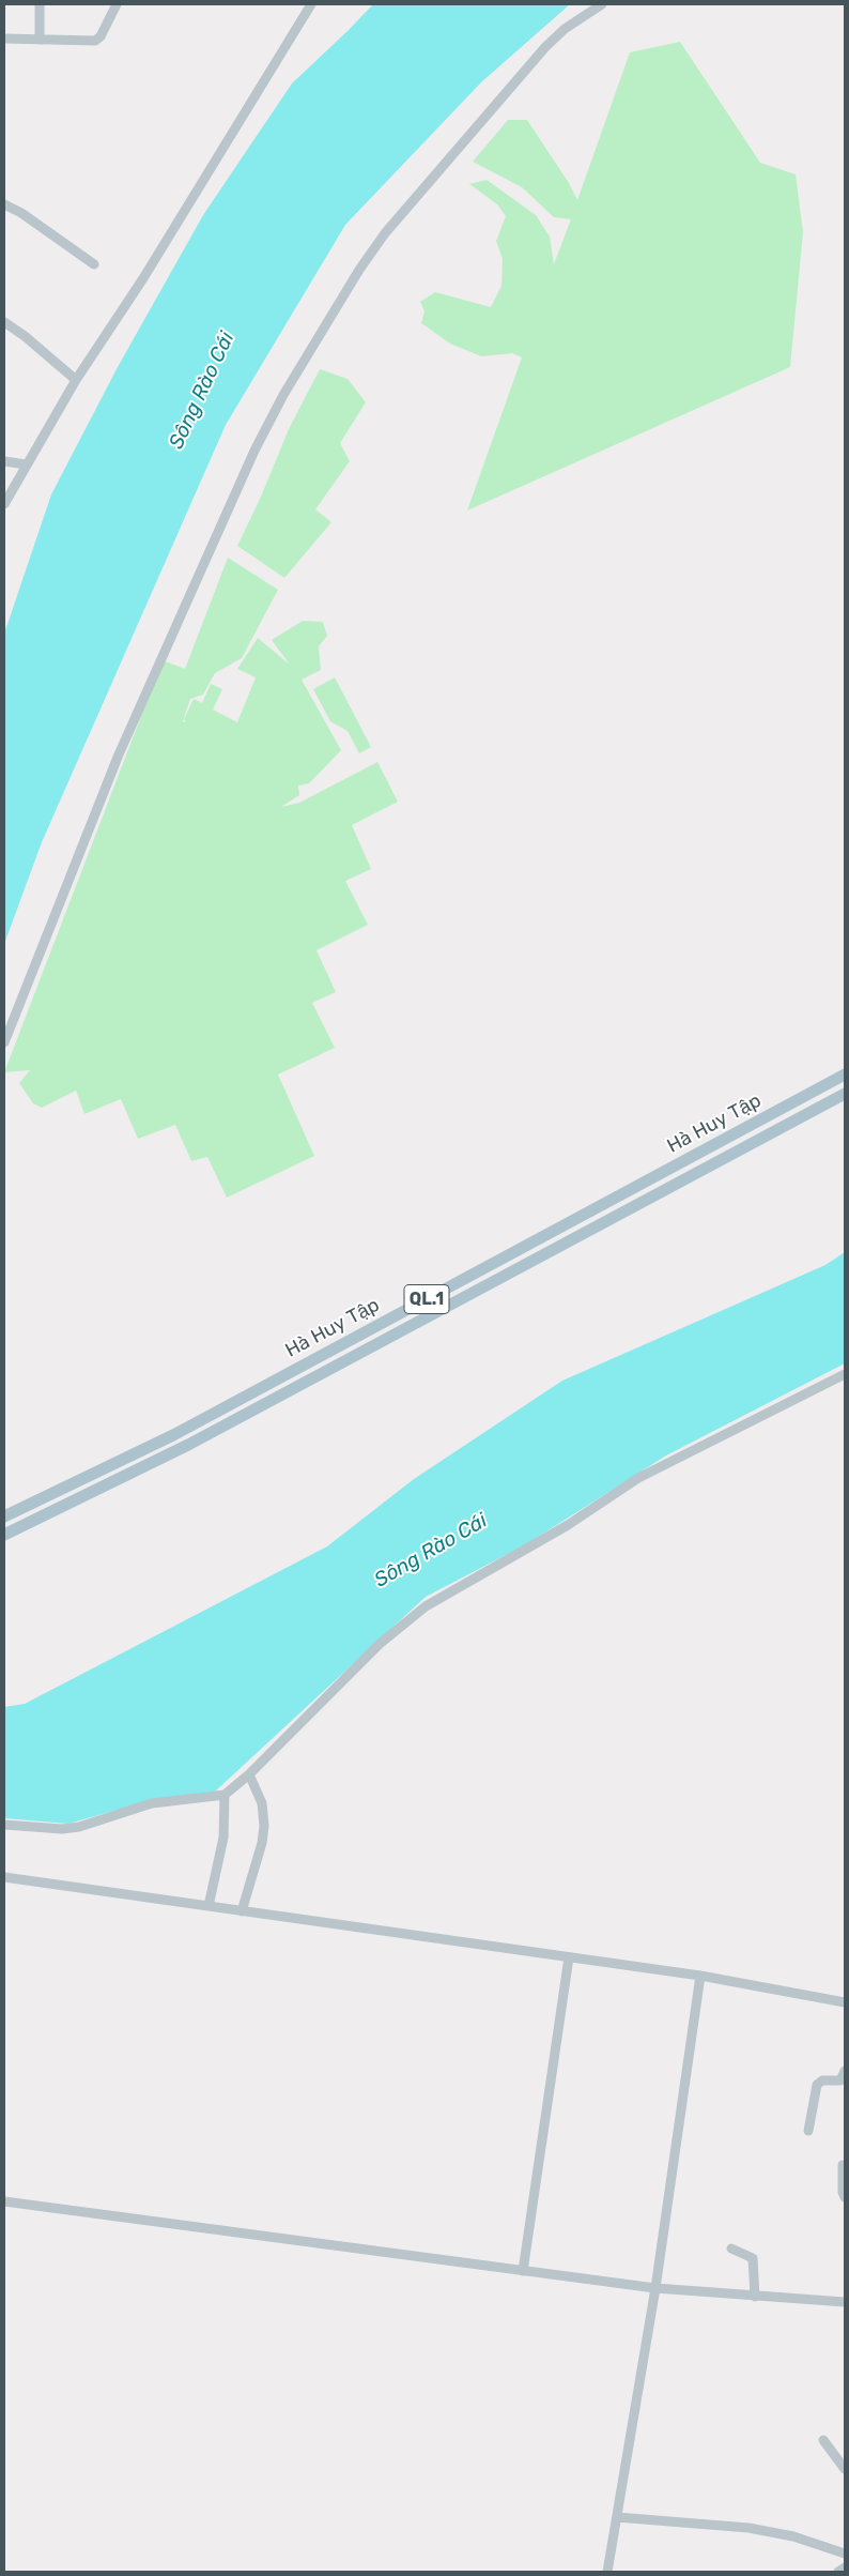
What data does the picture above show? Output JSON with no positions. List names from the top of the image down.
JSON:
{
  "streets": {
    "main road": ["Hà Huy Tập", "QL.1"]
  },
  "water": ["Sông Rào Cái"]
}
